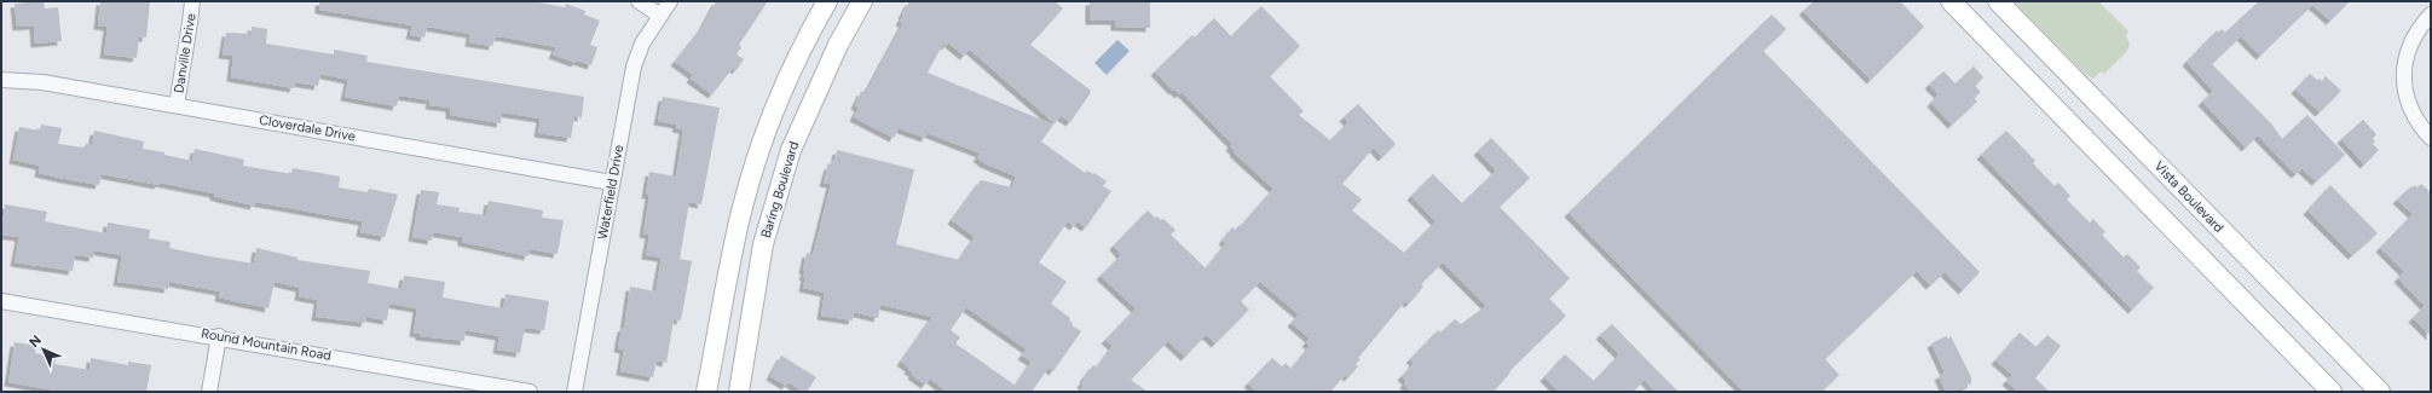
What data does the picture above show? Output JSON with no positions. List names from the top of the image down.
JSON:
{
  "streets": {
    "main road": ["Baring Boulevard", "Vista Boulevard"],
    "street": [
      "Danville Drive",
      "Cloverdale Drive",
      "Waterfield Drive",
      "Round Mountain Road"
    ]
  },
  "crossings": [
    ["Danville Drive", "Cloverdale Drive"],
    ["Cloverdale Drive", "Waterfield Drive"]
  ],
  "north": "top left"
}
